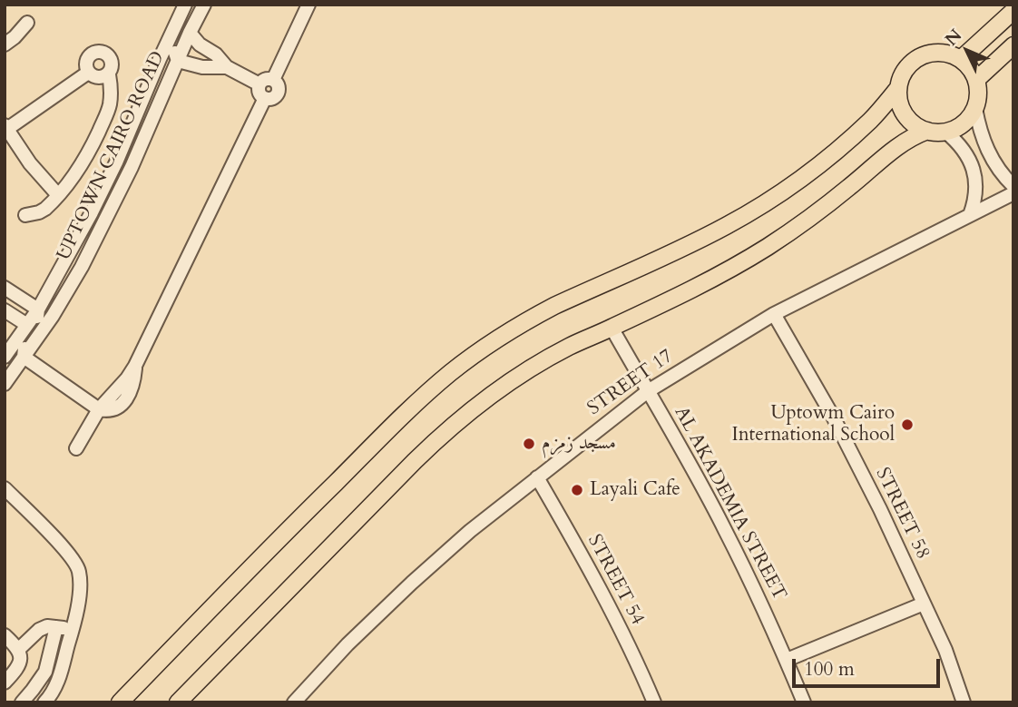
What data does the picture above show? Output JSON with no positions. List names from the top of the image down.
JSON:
{
  "streets": {
    "street": [
      "UPTOWN CAIRO ROAD",
      "STREET 17",
      "AL AKADEMIA STREET",
      "STREET 58",
      "STREET 54"
    ]
  },
  "crossings": [
    ["STREET 17", "AL AKADEMIA STREET"],
    ["STREET 17", "STREET 58"],
    ["STREET 17", "STREET 54"]
  ],
  "places": ["Uptowm Cairo International School", "مسجد زمزم", "Layali Cafe"],
  "scale_bar": "100 m",
  "north": "top left"
}
